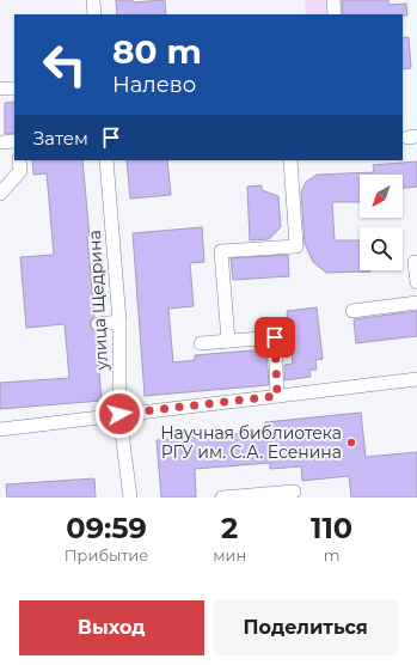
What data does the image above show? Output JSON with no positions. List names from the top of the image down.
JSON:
{
  "streets": {
    "street": ["улица Щедрина"]
  },
  "places": ["Научная библиотека РГУ им. С.А. Есенина"],
  "north": "bottom left",
  "page": {
    "turn": ["80 m", "Налево"],
    "then": "Затем",
    "eta": [
      "09:59",
      "Прибытие",
      "2",
      "мин",
      "110",
      "m"
    ],
    "buttons": ["Выход", "Поделиться"]
  }
}
